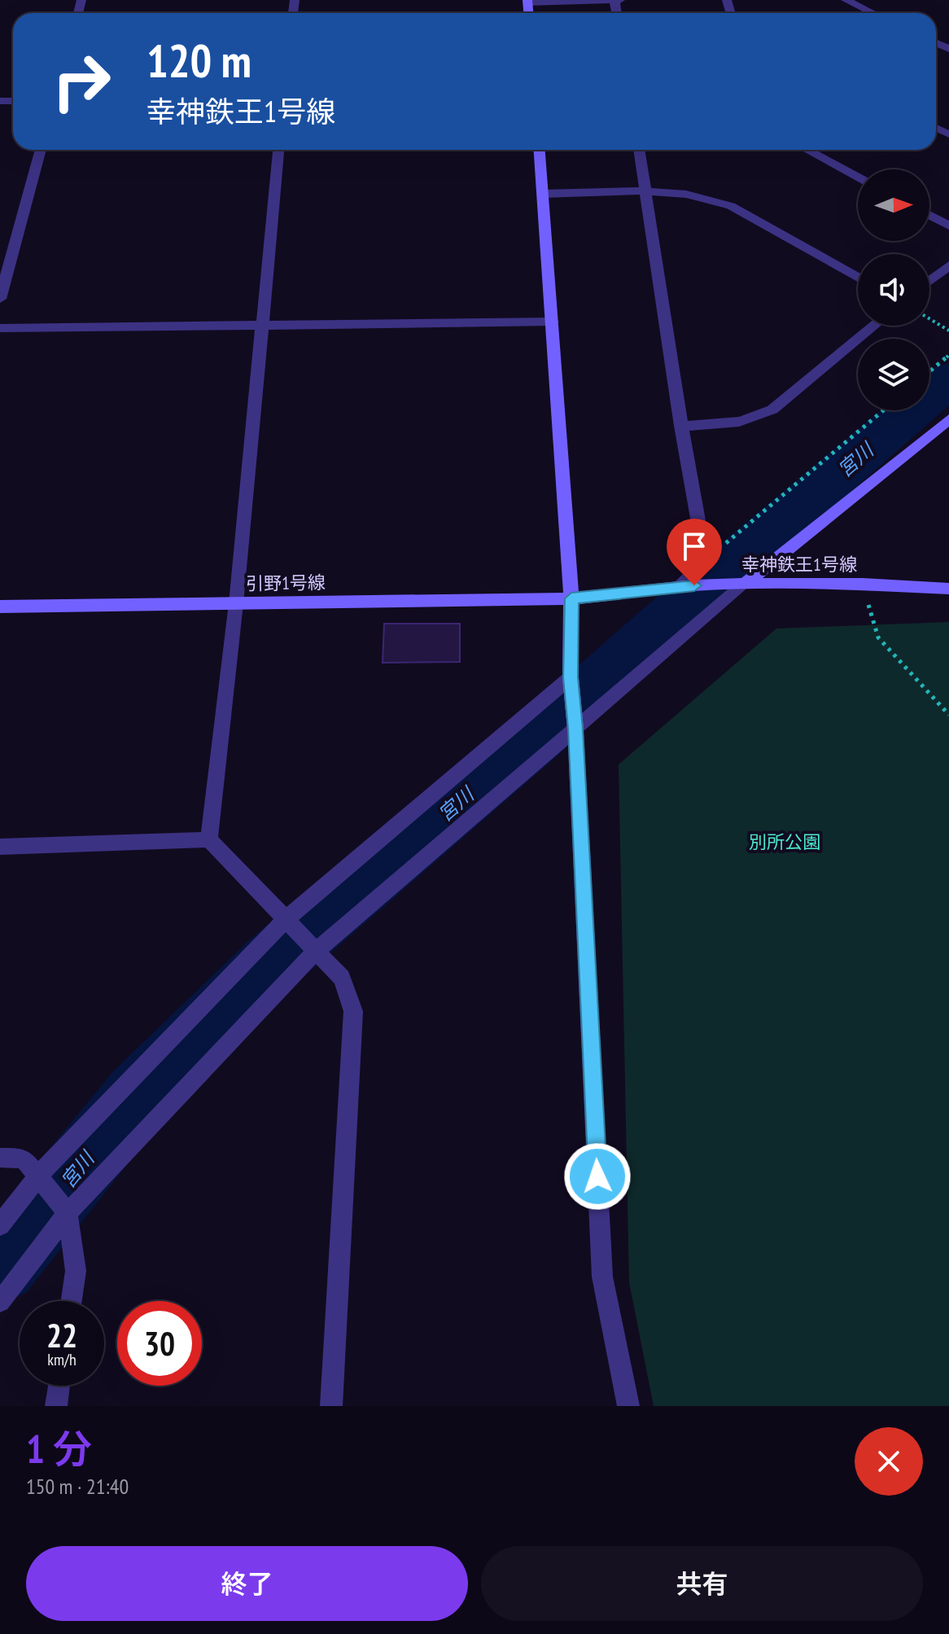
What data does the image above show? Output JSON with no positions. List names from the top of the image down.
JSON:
{
  "streets": {
    "street": ["幸神鉄王1号線", "引野1号線"]
  },
  "crossings": [
    ["幸神鉄王1号線", "引野1号線"]
  ],
  "water": ["宮川"],
  "parks": ["別所公園"],
  "north": "right",
  "page": {
    "turn": ["120 m", "幸神鉄王1号線"],
    "speed": "22 km/h",
    "limit": "30",
    "heading": ["1 分", "150 m · 21:40"],
    "buttons": ["終了", "共有"]
  }
}
